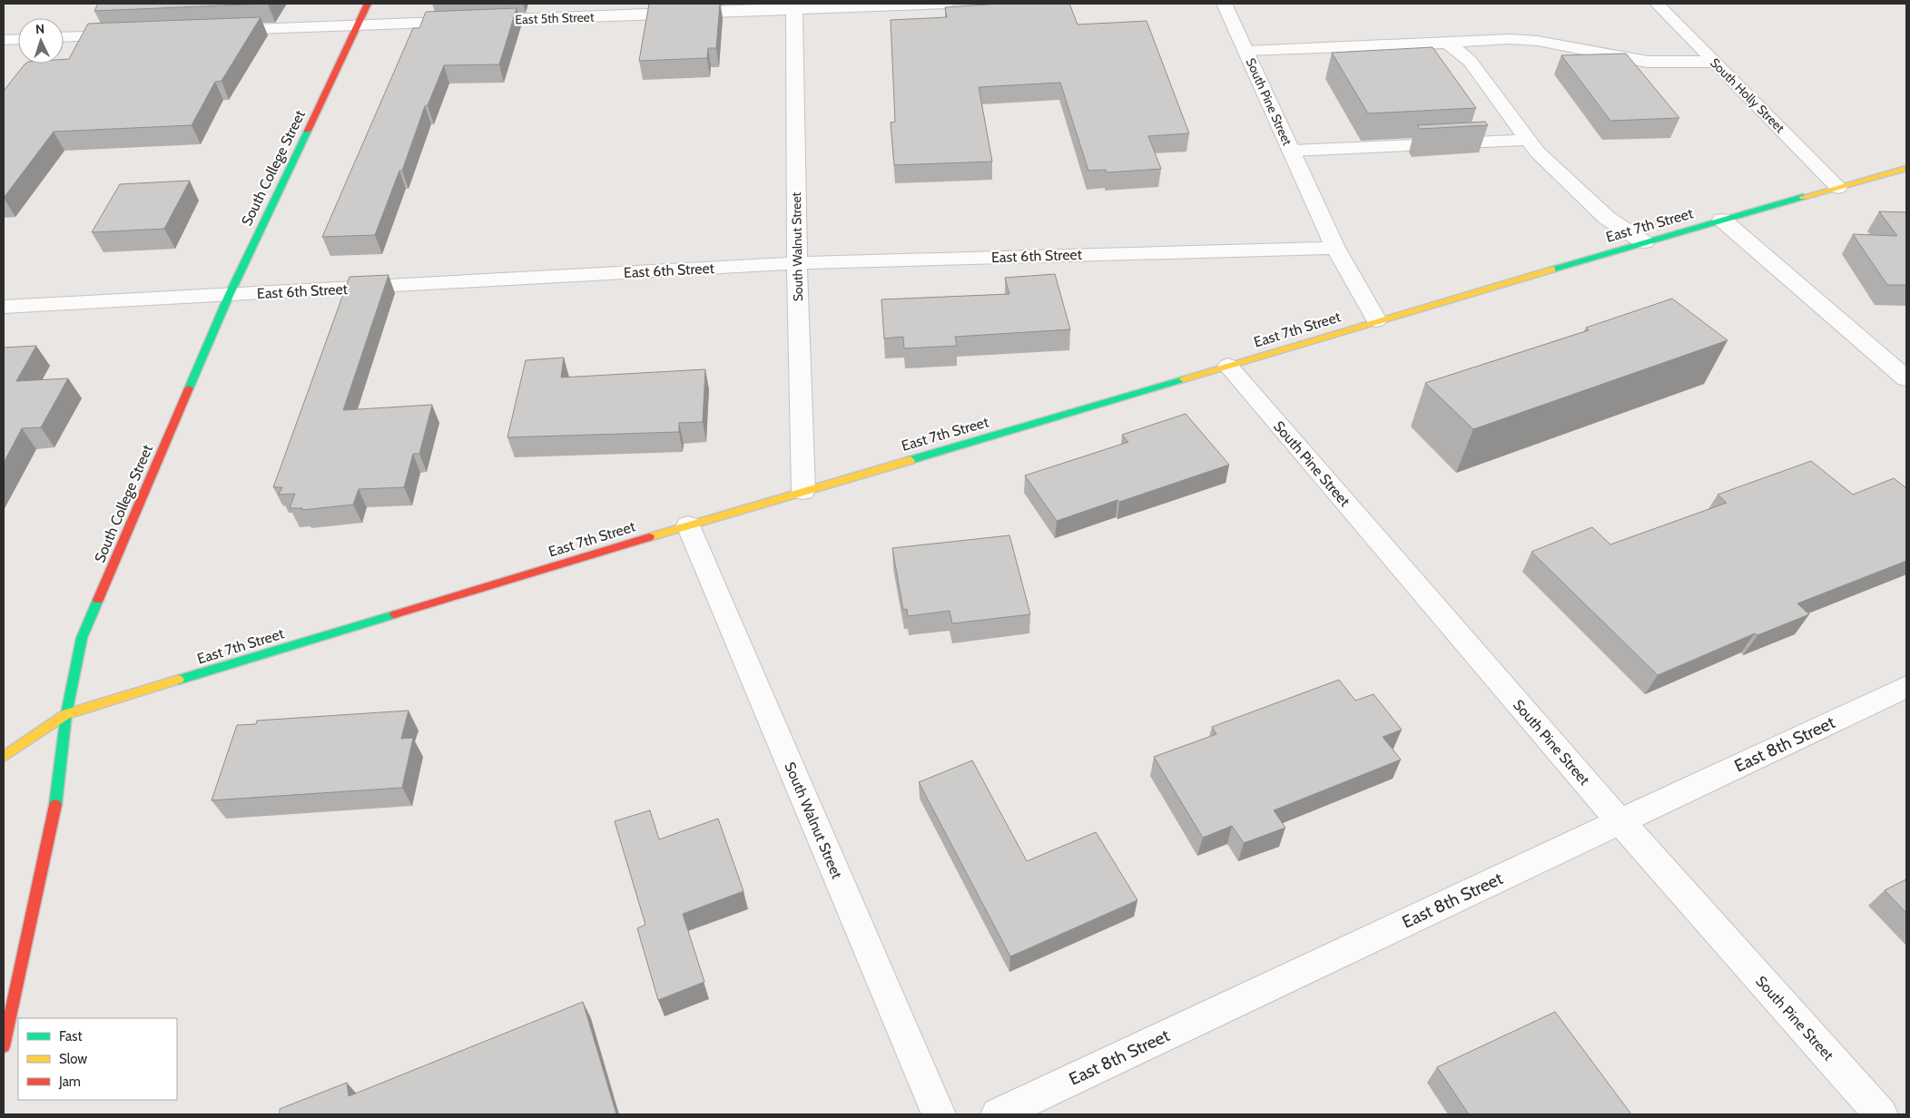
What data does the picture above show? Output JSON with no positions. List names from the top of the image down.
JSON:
{
  "streets": {
    "street": [
      "East 5th Street",
      "South Holly Street",
      "South Pine Street",
      "South College Street",
      "East 7th Street",
      "South Walnut Street",
      "East 6th Street",
      "East 8th Street"
    ]
  },
  "crossings": [
    ["East 5th Street", "South College Street"],
    ["East 5th Street", "South Walnut Street"],
    ["South Holly Street", "East 7th Street"],
    ["South Pine Street", "East 7th Street"],
    ["South Pine Street", "East 6th Street"],
    ["South Pine Street", "East 8th Street"],
    ["South College Street", "East 7th Street"],
    ["South College Street", "East 6th Street"],
    ["East 7th Street", "South Walnut Street"],
    ["South Walnut Street", "East 6th Street"]
  ],
  "legend": ["Fast", "Slow", "Jam"],
  "north": "top"
}
